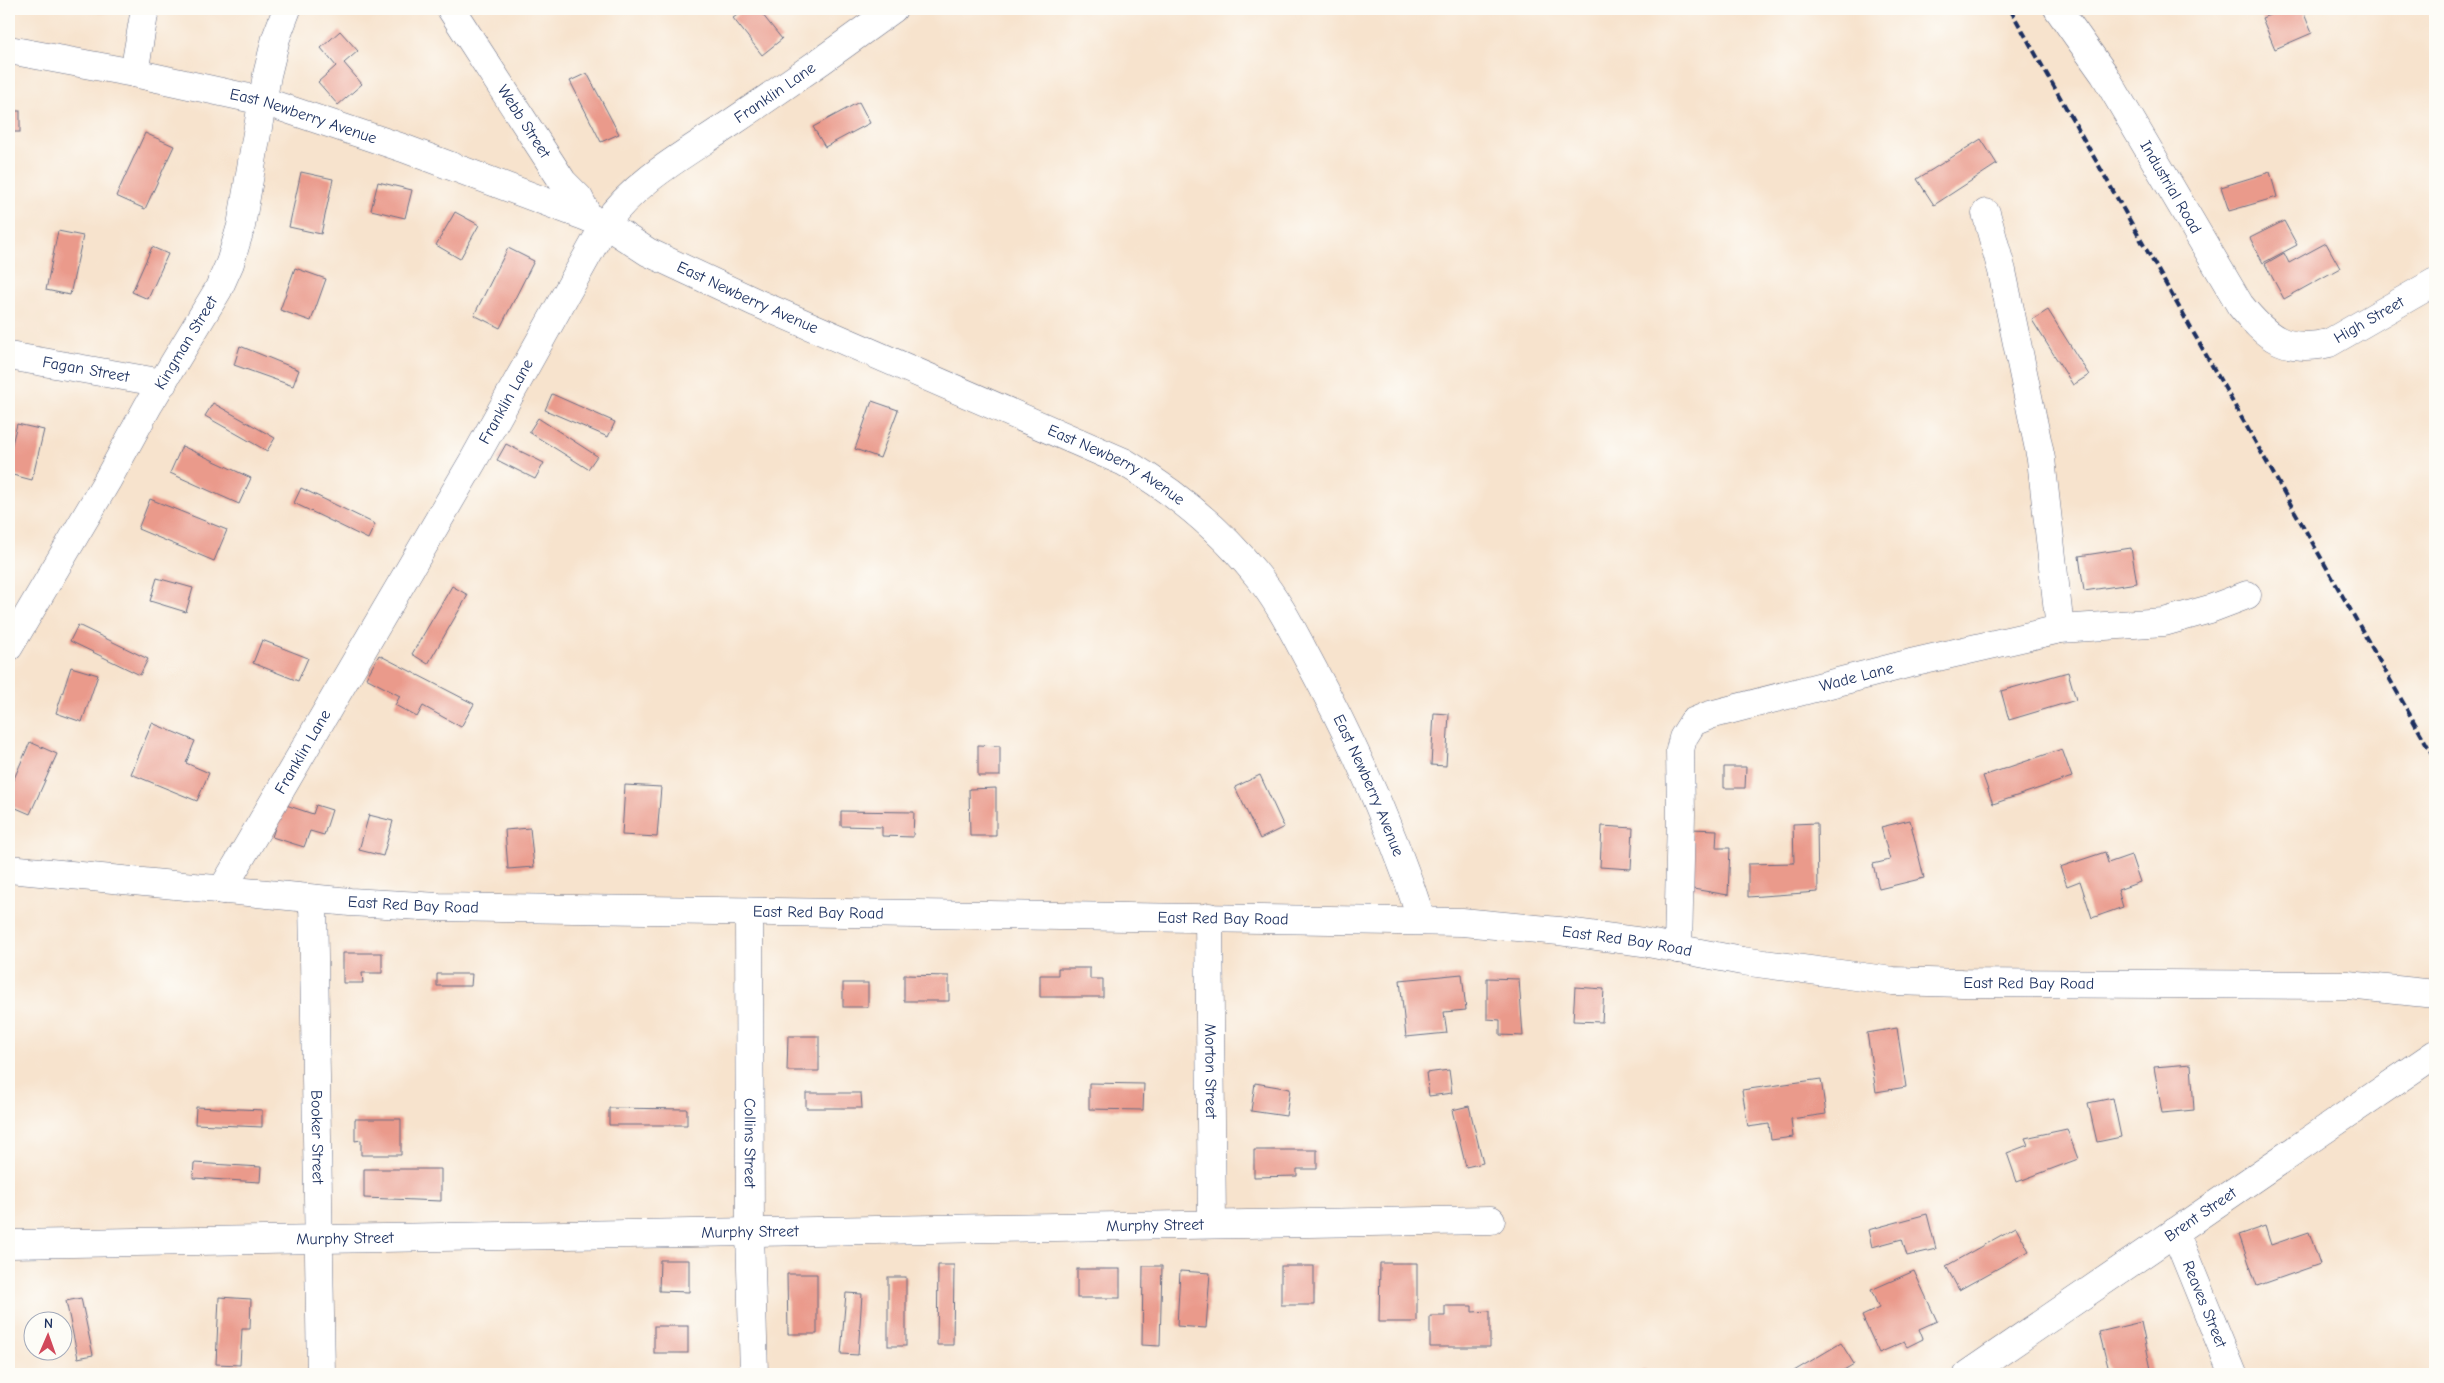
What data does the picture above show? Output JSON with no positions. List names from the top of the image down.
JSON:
{
  "streets": {
    "street": [
      "Franklin Lane",
      "East Newberry Avenue",
      "Webb Street",
      "Industrial Road",
      "High Street",
      "Kingman Street",
      "Fagan Street",
      "Wade Lane",
      "East Red Bay Road",
      "Morton Street",
      "Booker Street",
      "Collins Street",
      "Brent Street",
      "Murphy Street",
      "Reaves Street"
    ]
  },
  "crossings": [
    ["Franklin Lane", "East Newberry Avenue"],
    ["Franklin Lane", "Webb Street"],
    ["Franklin Lane", "East Red Bay Road"],
    ["East Newberry Avenue", "Webb Street"],
    ["East Newberry Avenue", "Kingman Street"],
    ["East Newberry Avenue", "East Red Bay Road"],
    ["Industrial Road", "High Street"],
    ["Kingman Street", "Fagan Street"],
    ["Wade Lane", "East Red Bay Road"],
    ["East Red Bay Road", "Morton Street"],
    ["East Red Bay Road", "Booker Street"],
    ["East Red Bay Road", "Collins Street"],
    ["Morton Street", "Murphy Street"],
    ["Booker Street", "Murphy Street"],
    ["Collins Street", "Murphy Street"],
    ["Brent Street", "Reaves Street"]
  ],
  "north": "top"
}
